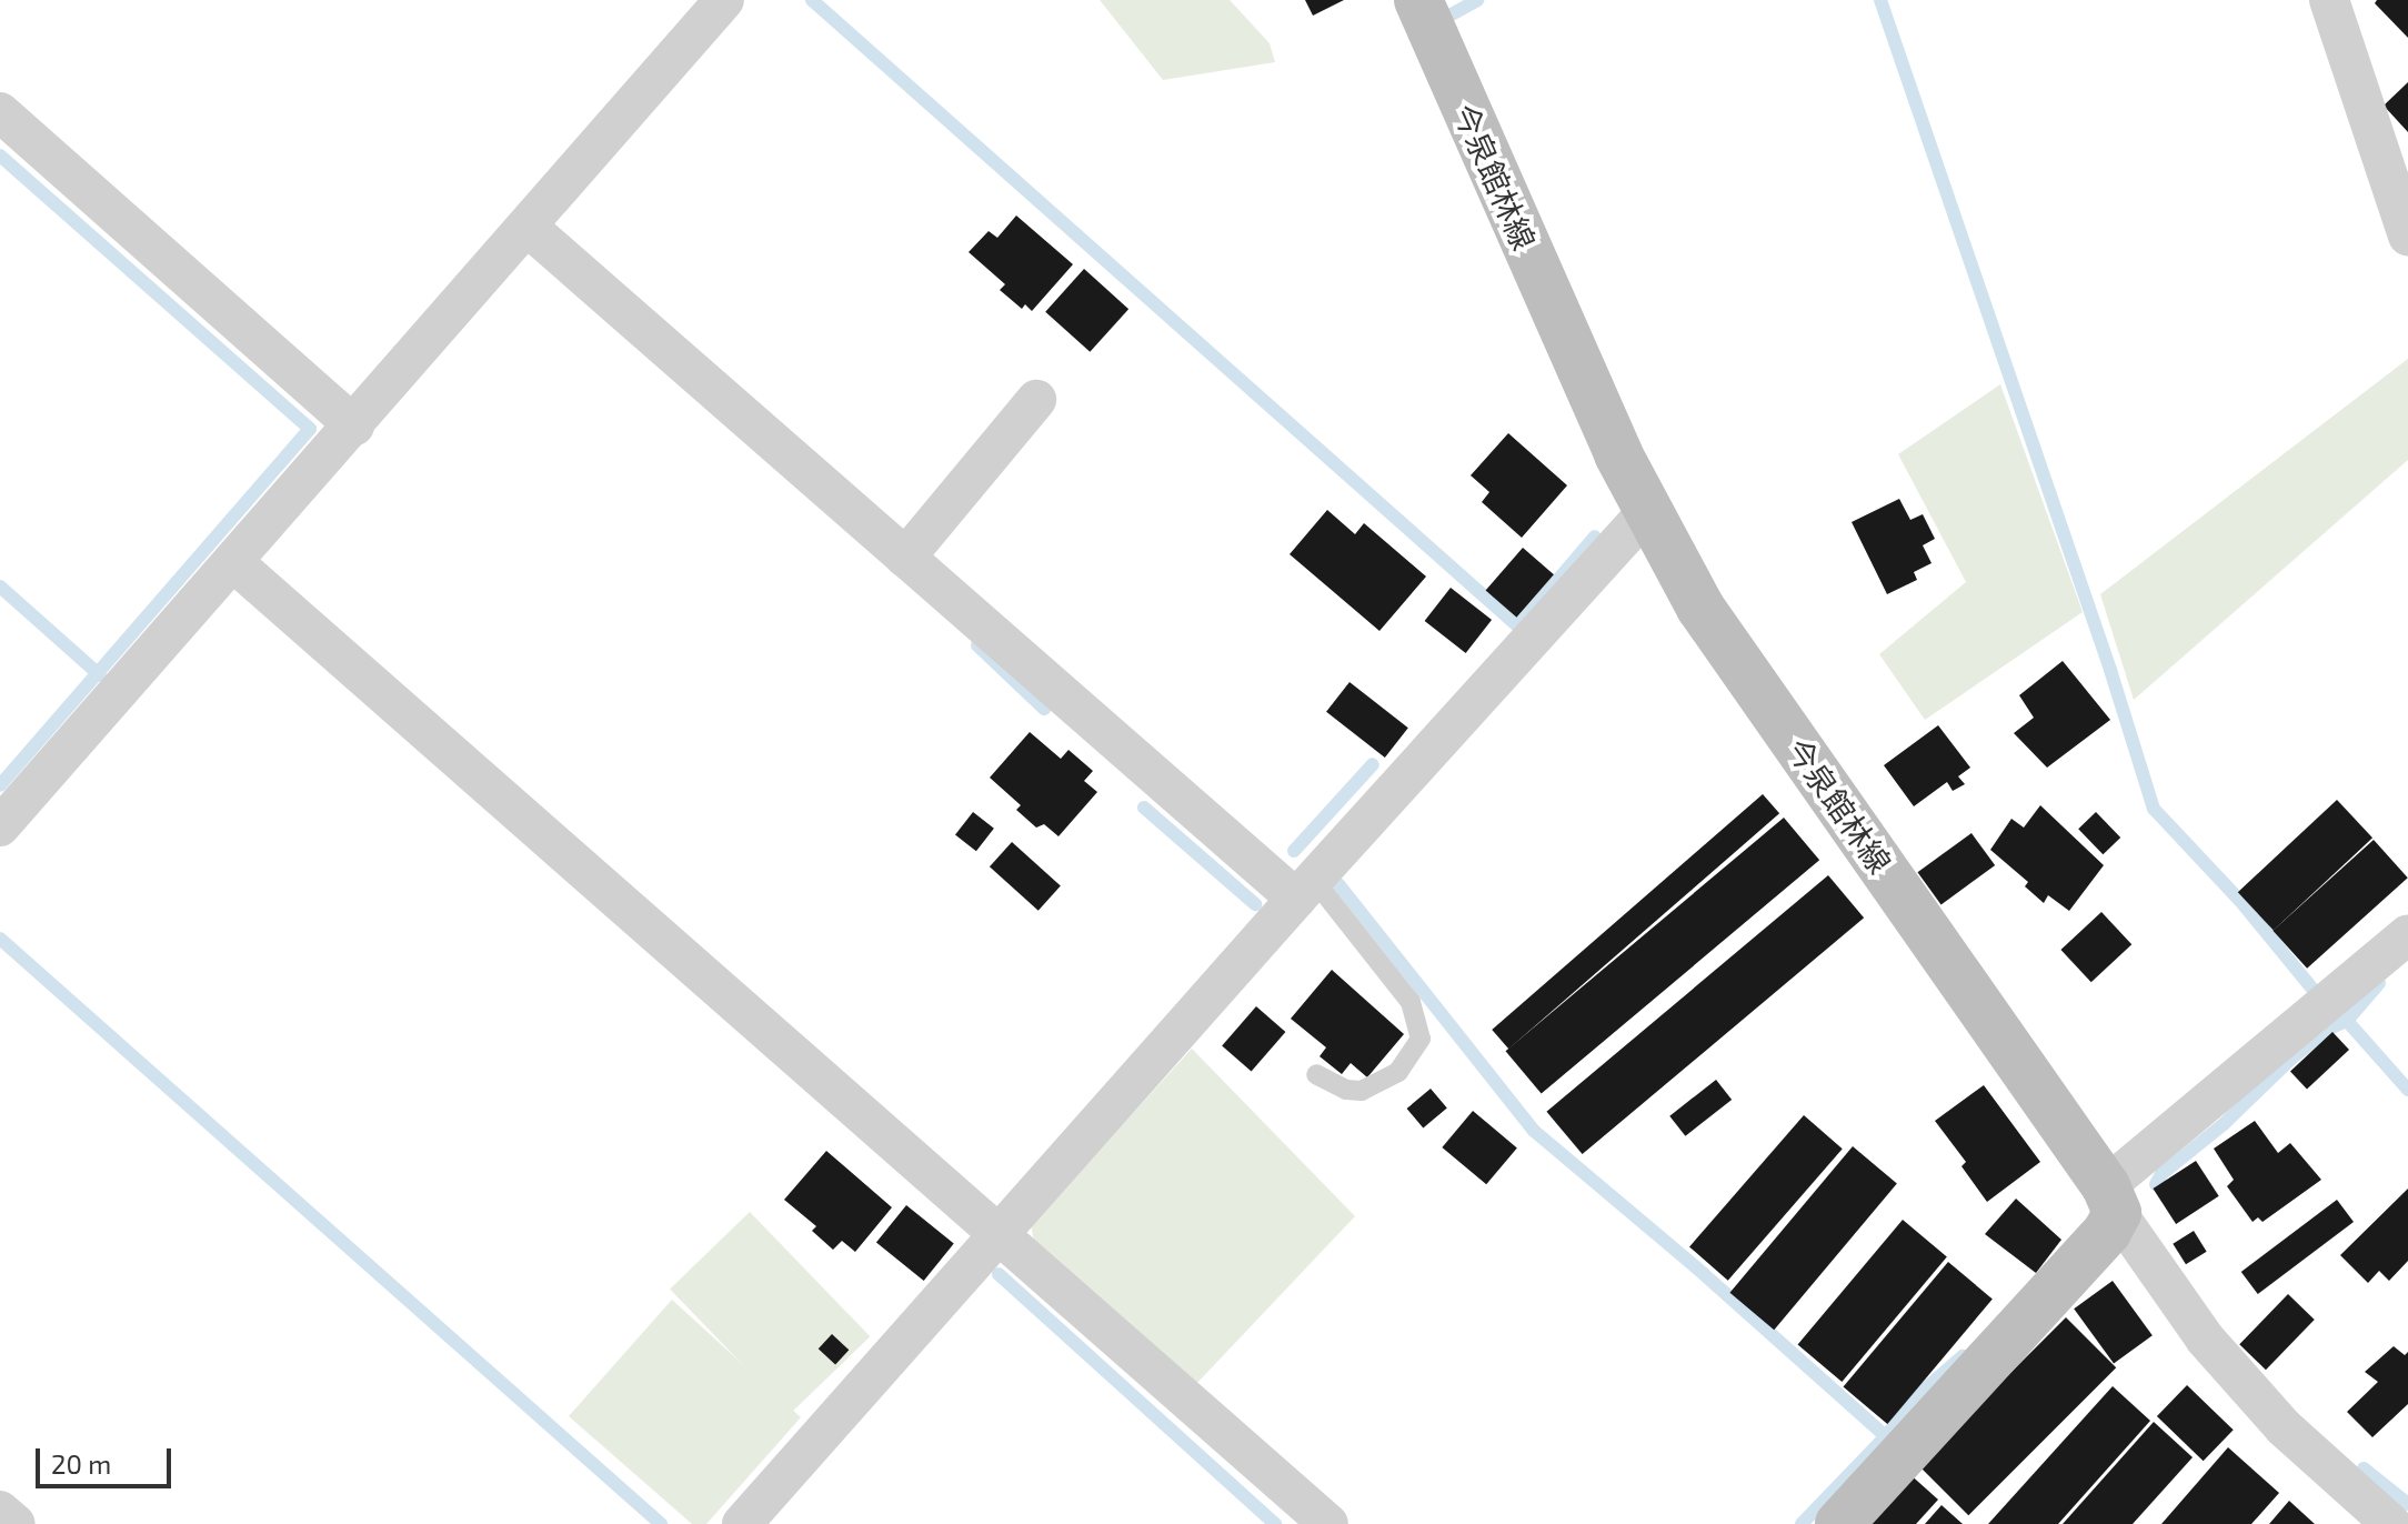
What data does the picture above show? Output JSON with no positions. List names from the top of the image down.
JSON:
{
  "streets": {
    "main road": ["今泉館林線"]
  },
  "scale_bar": "20 m"
}
